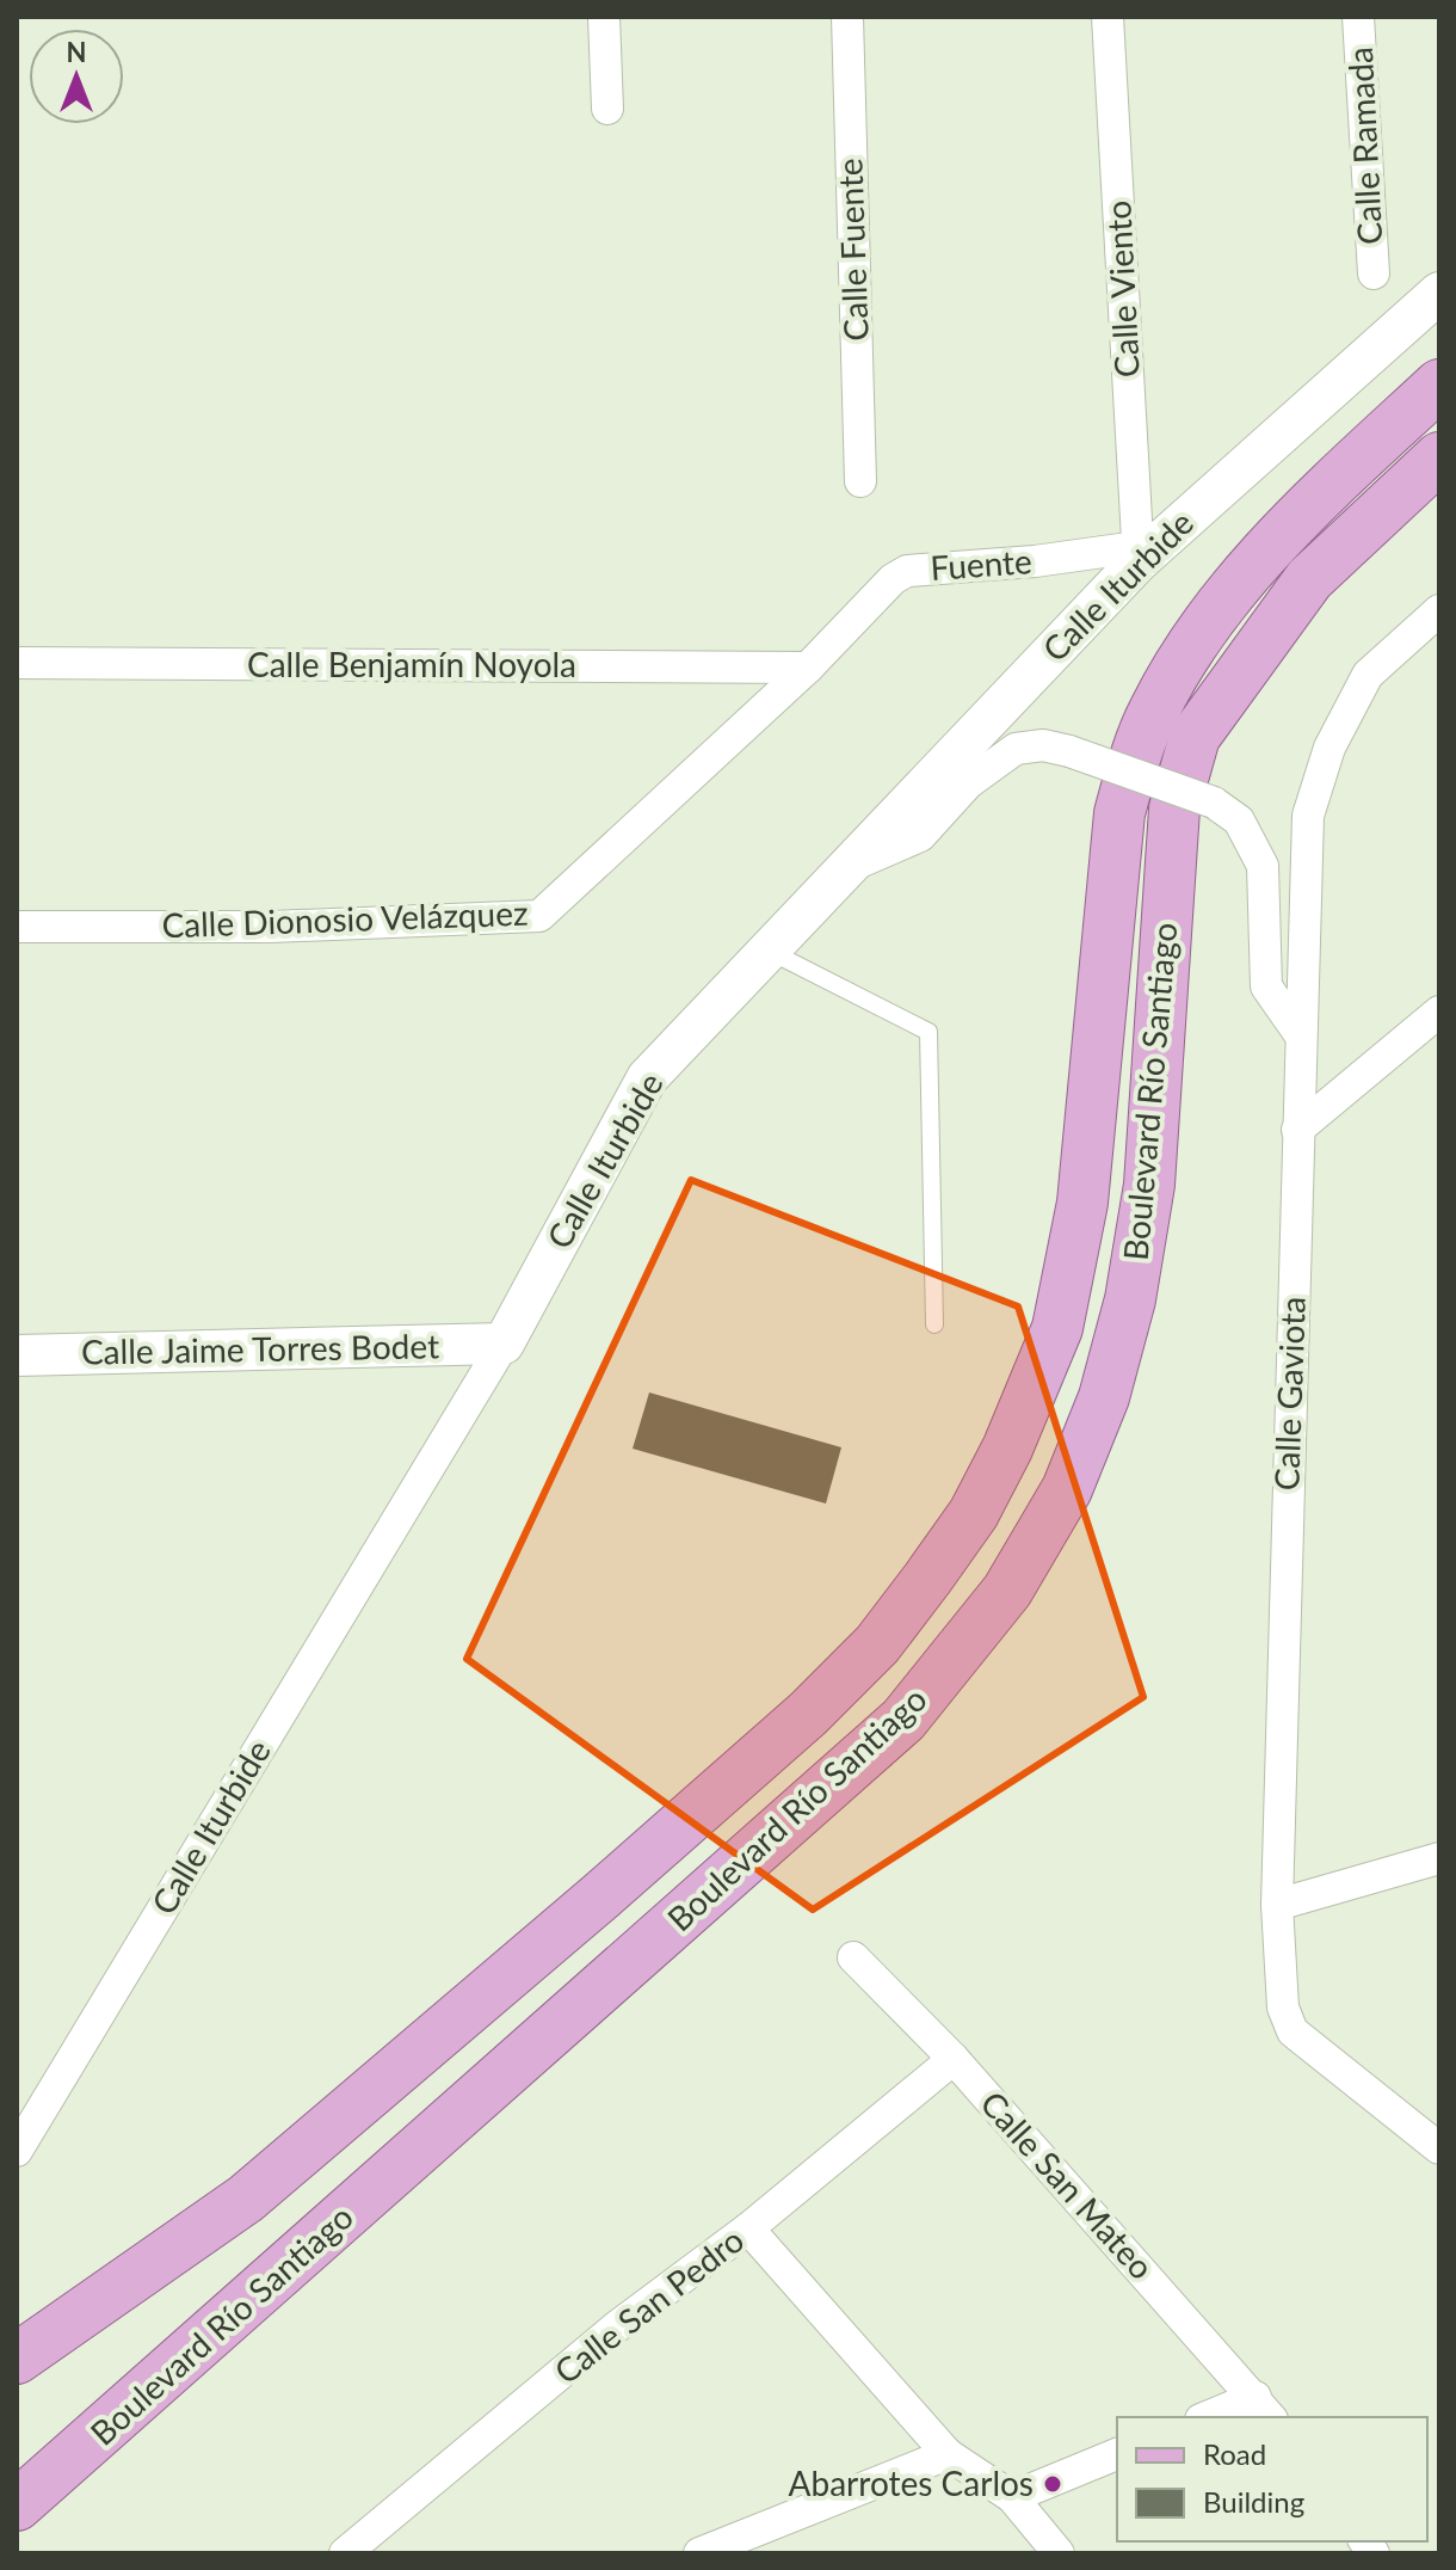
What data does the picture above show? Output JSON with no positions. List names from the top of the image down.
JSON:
{
  "streets": {
    "main road": ["Boulevard Río Santiago"],
    "street": [
      "Calle Ramada",
      "Calle Fuente",
      "Calle Viento",
      "Fuente",
      "Calle Iturbide",
      "Calle Benjamín Noyola",
      "Calle Dionosio Velázquez",
      "Calle Jaime Torres Bodet",
      "Calle Gaviota",
      "Calle San Mateo",
      "Calle San Pedro"
    ]
  },
  "crossings": [
    ["Calle Viento", "Fuente"],
    ["Calle Viento", "Calle Iturbide"],
    ["Fuente", "Calle Iturbide"],
    ["Fuente", "Calle Benjamín Noyola"],
    ["Fuente", "Calle Dionosio Velázquez"],
    ["Calle Iturbide", "Calle Jaime Torres Bodet"],
    ["Calle Benjamín Noyola", "Calle Dionosio Velázquez"],
    ["Calle San Mateo", "Calle San Pedro"]
  ],
  "places": ["Abarrotes Carlos"],
  "legend": ["Road", "Building"],
  "north": "top"
}
